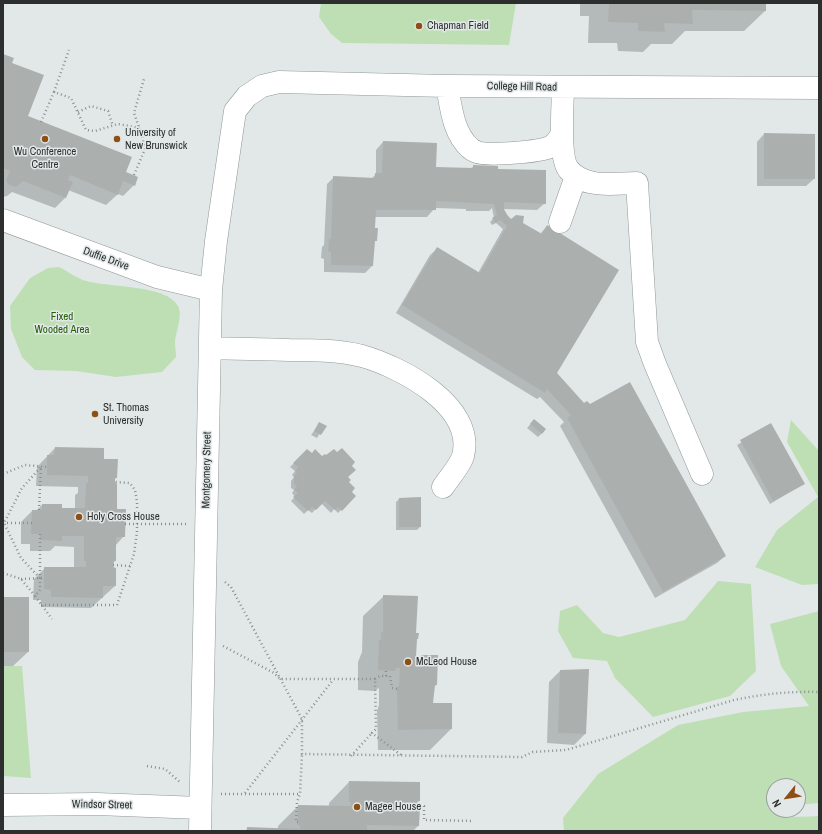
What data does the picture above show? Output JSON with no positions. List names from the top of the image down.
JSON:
{
  "streets": {
    "street": [
      "College Hill Road",
      "Duffie Drive",
      "Montgomery Street",
      "Windsor Street"
    ]
  },
  "crossings": [
    ["College Hill Road", "Montgomery Street"],
    ["Duffie Drive", "Montgomery Street"],
    ["Montgomery Street", "Windsor Street"]
  ],
  "parks": ["Fixed Wooded Area"],
  "places": [
    "Chapman Field",
    "Wu Conference Centre",
    "University of New Brunswick",
    "St. Thomas University",
    "Holy Cross House",
    "McLeod House",
    "Magee House"
  ],
  "north": "bottom left"
}
